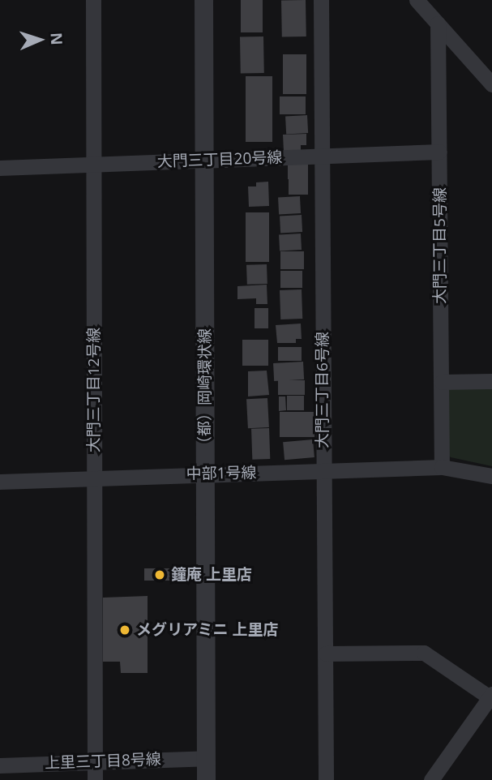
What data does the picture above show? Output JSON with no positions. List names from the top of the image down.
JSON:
{
  "streets": {
    "street": [
      "大門三丁目20号線",
      "大門三丁目5号線",
      "大門三丁目12号線",
      "（都）岡崎環状線",
      "大門三丁目6号線",
      "中部1号線",
      "上里三丁目8号線"
    ]
  },
  "crossings": [
    ["大門三丁目20号線", "大門三丁目5号線"],
    ["大門三丁目20号線", "大門三丁目12号線"],
    ["大門三丁目20号線", "（都）岡崎環状線"],
    ["大門三丁目20号線", "大門三丁目6号線"],
    ["大門三丁目5号線", "中部1号線"],
    ["大門三丁目12号線", "中部1号線"],
    ["大門三丁目12号線", "上里三丁目8号線"],
    ["（都）岡崎環状線", "中部1号線"],
    ["（都）岡崎環状線", "上里三丁目8号線"],
    ["大門三丁目6号線", "中部1号線"]
  ],
  "places": ["鐘庵 上里店", "メグリアミニ 上里店"],
  "north": "right"
}
